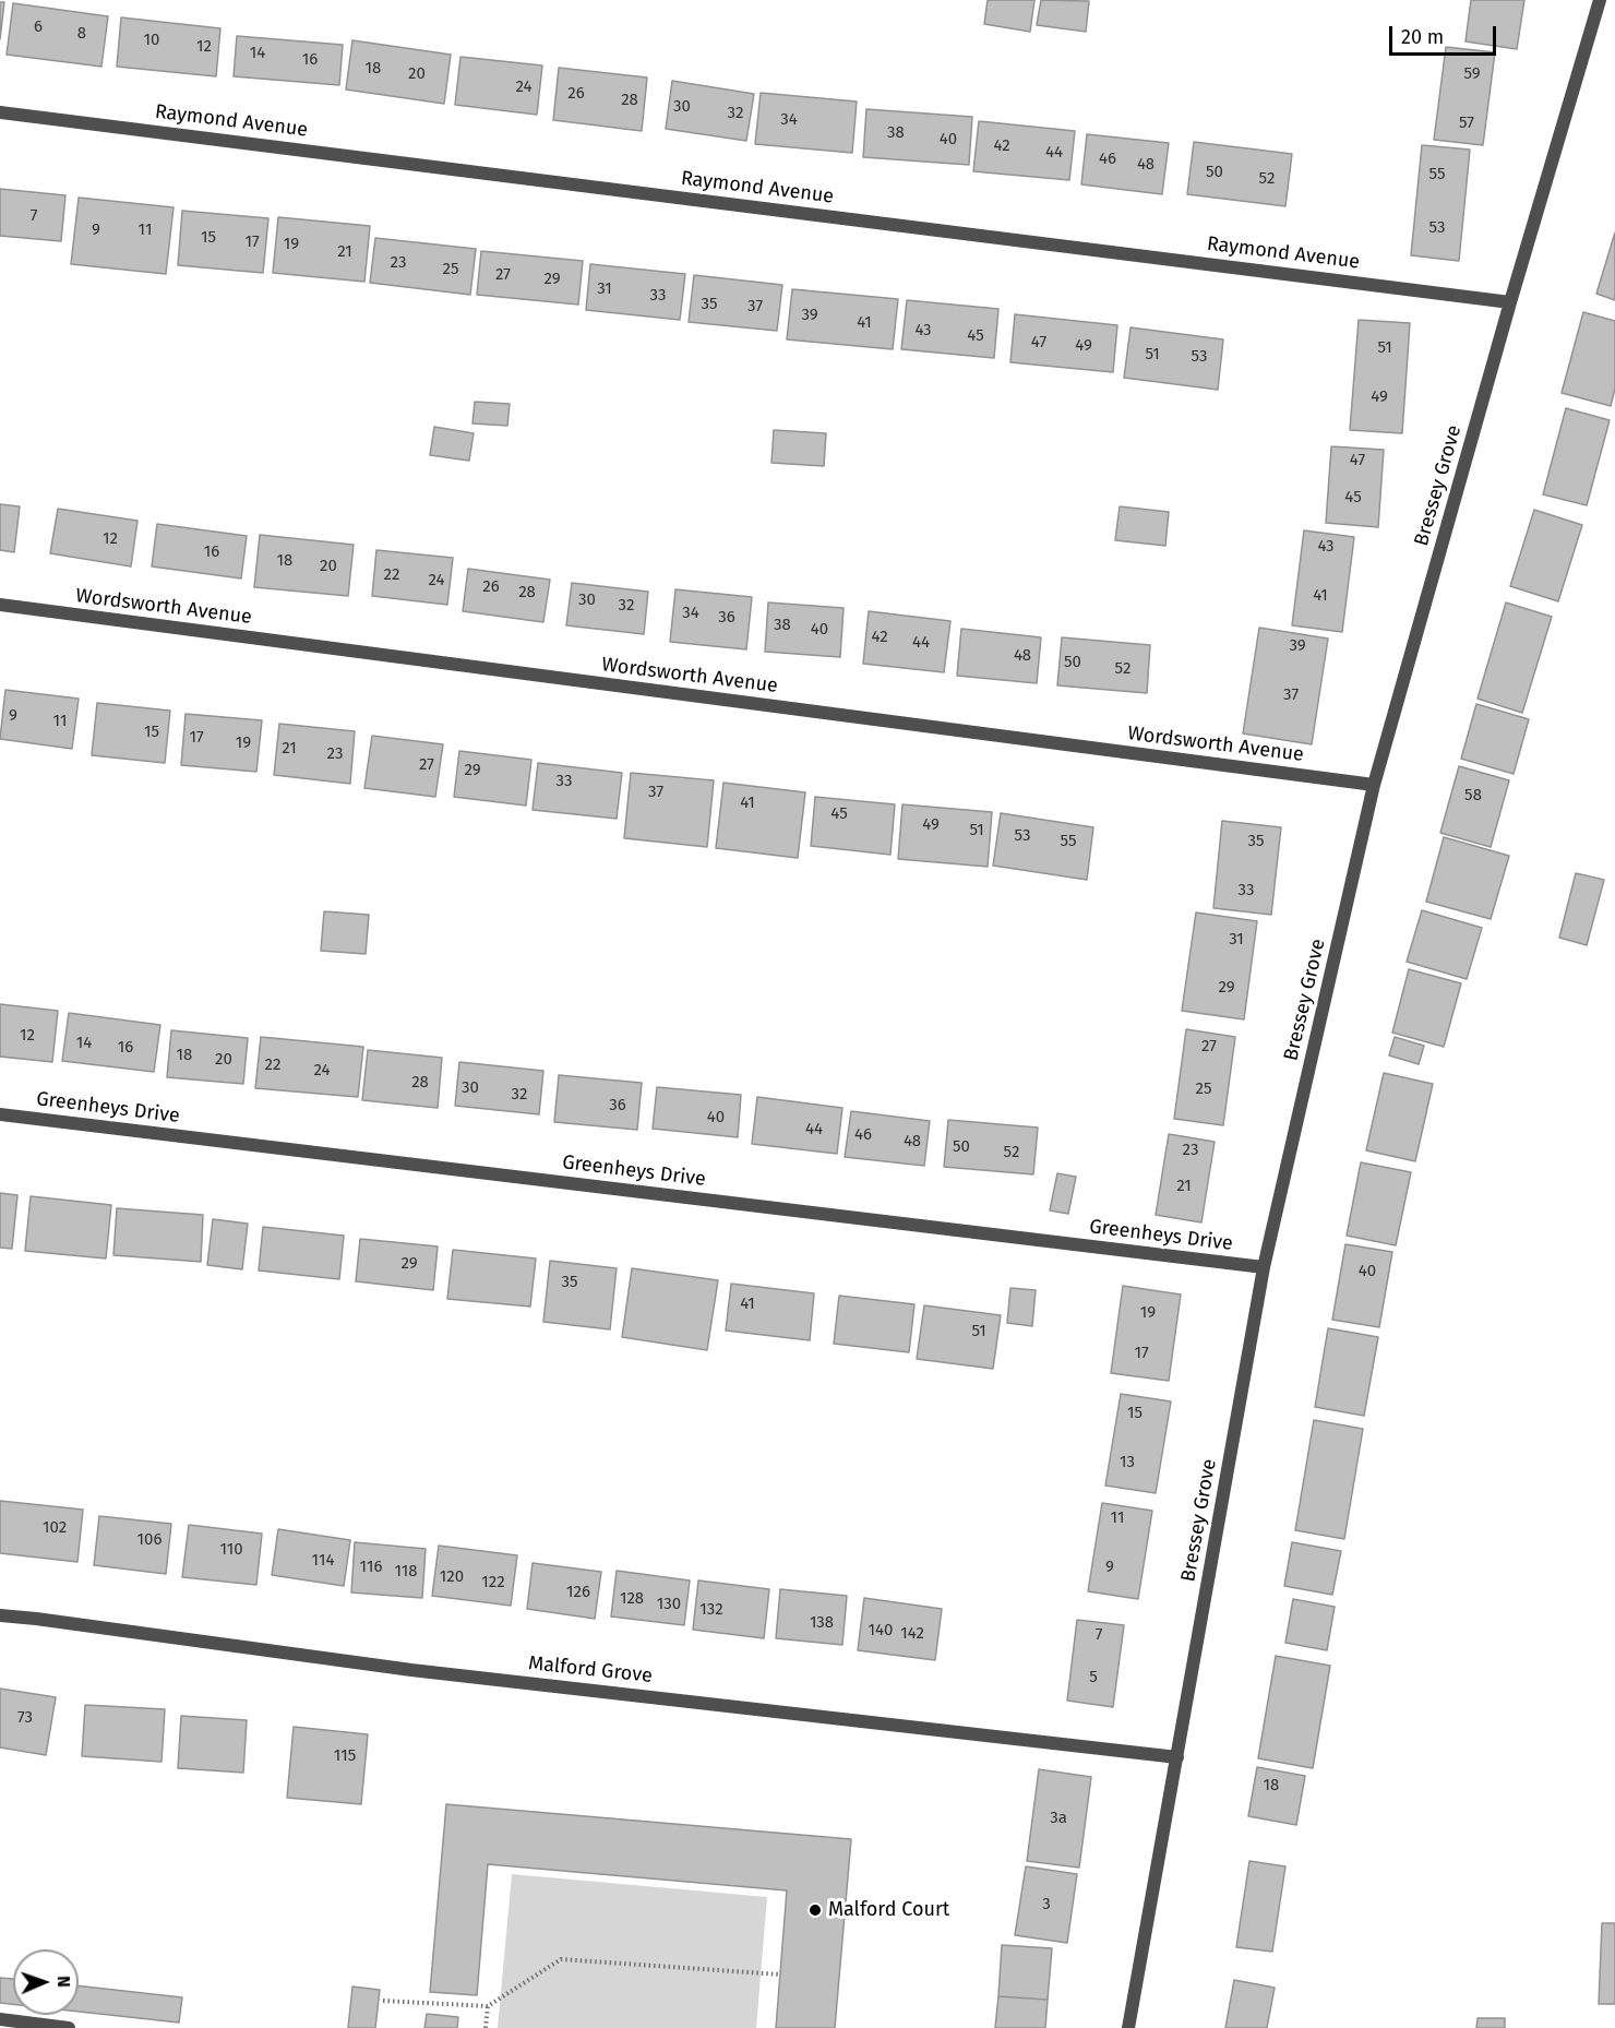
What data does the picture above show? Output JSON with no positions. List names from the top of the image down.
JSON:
{
  "streets": {
    "street": [
      "Raymond Avenue",
      "Bressey Grove",
      "Wordsworth Avenue",
      "Greenheys Drive",
      "Malford Grove"
    ]
  },
  "crossings": [
    ["Raymond Avenue", "Bressey Grove"],
    ["Bressey Grove", "Wordsworth Avenue"],
    ["Bressey Grove", "Greenheys Drive"],
    ["Bressey Grove", "Malford Grove"]
  ],
  "places": ["Malford Court"],
  "house_numbers": [
    "6",
    "8",
    "10",
    "12",
    "14",
    "16",
    "18",
    "20",
    "59",
    "24",
    "26",
    "28",
    "30",
    "32",
    "34",
    "57",
    "38",
    "40",
    "42",
    "44",
    "46",
    "48",
    "50",
    "55",
    "52",
    "7",
    "53",
    "9",
    "11",
    "15",
    "17",
    "19",
    "21",
    "23",
    "25",
    "27",
    "29",
    "31",
    "33",
    "35",
    "37",
    "39",
    "41",
    "43",
    "45",
    "47",
    "49",
    "51",
    "51",
    "53",
    "49",
    "47",
    "45",
    "12",
    "43",
    "16",
    "18",
    "20",
    "22",
    "24",
    "26",
    "28",
    "41",
    "30",
    "32",
    "34",
    "36",
    "38",
    "40",
    "42",
    "44",
    "39",
    "48",
    "50",
    "52",
    "37",
    "9",
    "11",
    "15",
    "17",
    "19",
    "21",
    "23",
    "27",
    "29",
    "33",
    "37",
    "58",
    "41",
    "45",
    "49",
    "51",
    "53",
    "55",
    "35",
    "33",
    "31",
    "29",
    "12",
    "14",
    "27",
    "16",
    "18",
    "20",
    "22",
    "24",
    "28",
    "30",
    "25",
    "32",
    "36",
    "40",
    "44",
    "46",
    "48",
    "50",
    "23",
    "52",
    "21",
    "29",
    "40",
    "35",
    "41",
    "19",
    "51",
    "17",
    "15",
    "13",
    "11",
    "102",
    "106",
    "110",
    "114",
    "116",
    "9",
    "118",
    "120",
    "122",
    "126",
    "128",
    "130",
    "132",
    "138",
    "140",
    "142",
    "7",
    "5",
    "73",
    "115",
    "18",
    "3a",
    "3"
  ],
  "scale_bar": "20 m",
  "north": "right"
}
